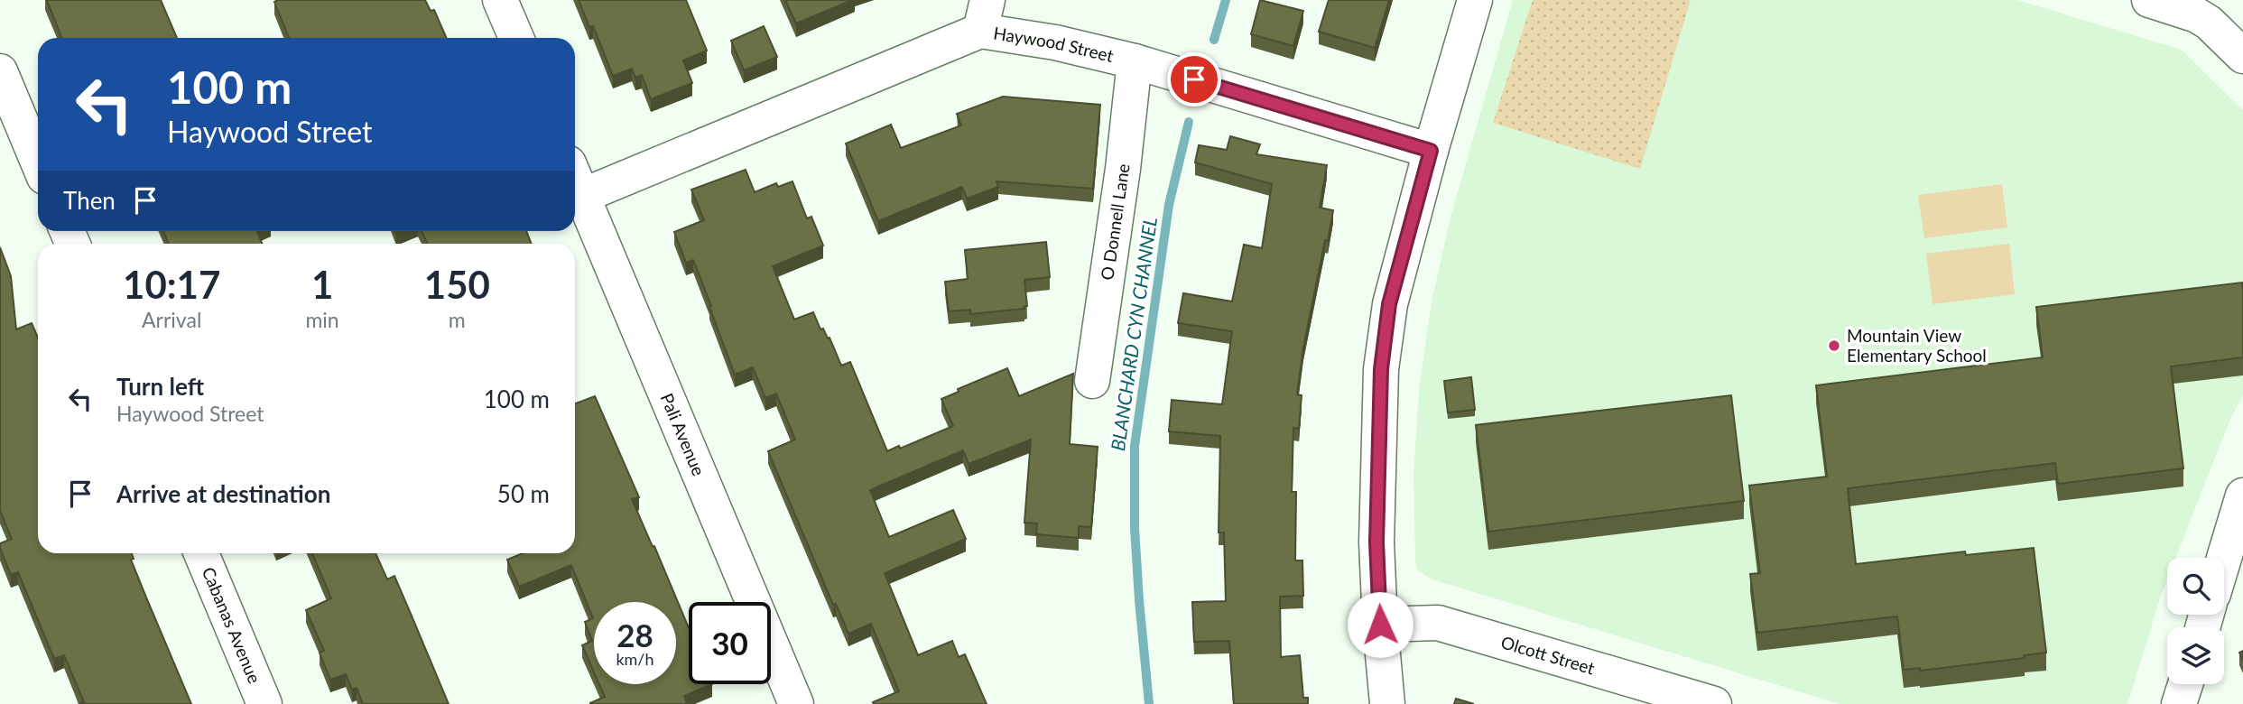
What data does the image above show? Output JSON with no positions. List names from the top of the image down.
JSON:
{
  "streets": {
    "street": [
      "Haywood Street",
      "O Donnell Lane",
      "Pali Avenue",
      "Cabanas Avenue",
      "Olcott Street"
    ]
  },
  "crossings": [
    ["Haywood Street", "O Donnell Lane"],
    ["Haywood Street", "Pali Avenue"]
  ],
  "water": ["BLANCHARD CYN CHANNEL"],
  "places": ["Mountain View Elementary School"],
  "page": {
    "turn": ["100 m", "Haywood Street"],
    "then": "Then",
    "eta": [
      "10:17",
      "Arrival",
      "1",
      "min",
      "150",
      "m"
    ],
    "list": [
      {
        "name": "Turn left",
        "note": "Haywood Street",
        "value": "100 m"
      },
      {
        "name": "Arrive at destination",
        "value": "50 m"
      }
    ],
    "speed": "28 km/h",
    "limit": "30"
  }
}
